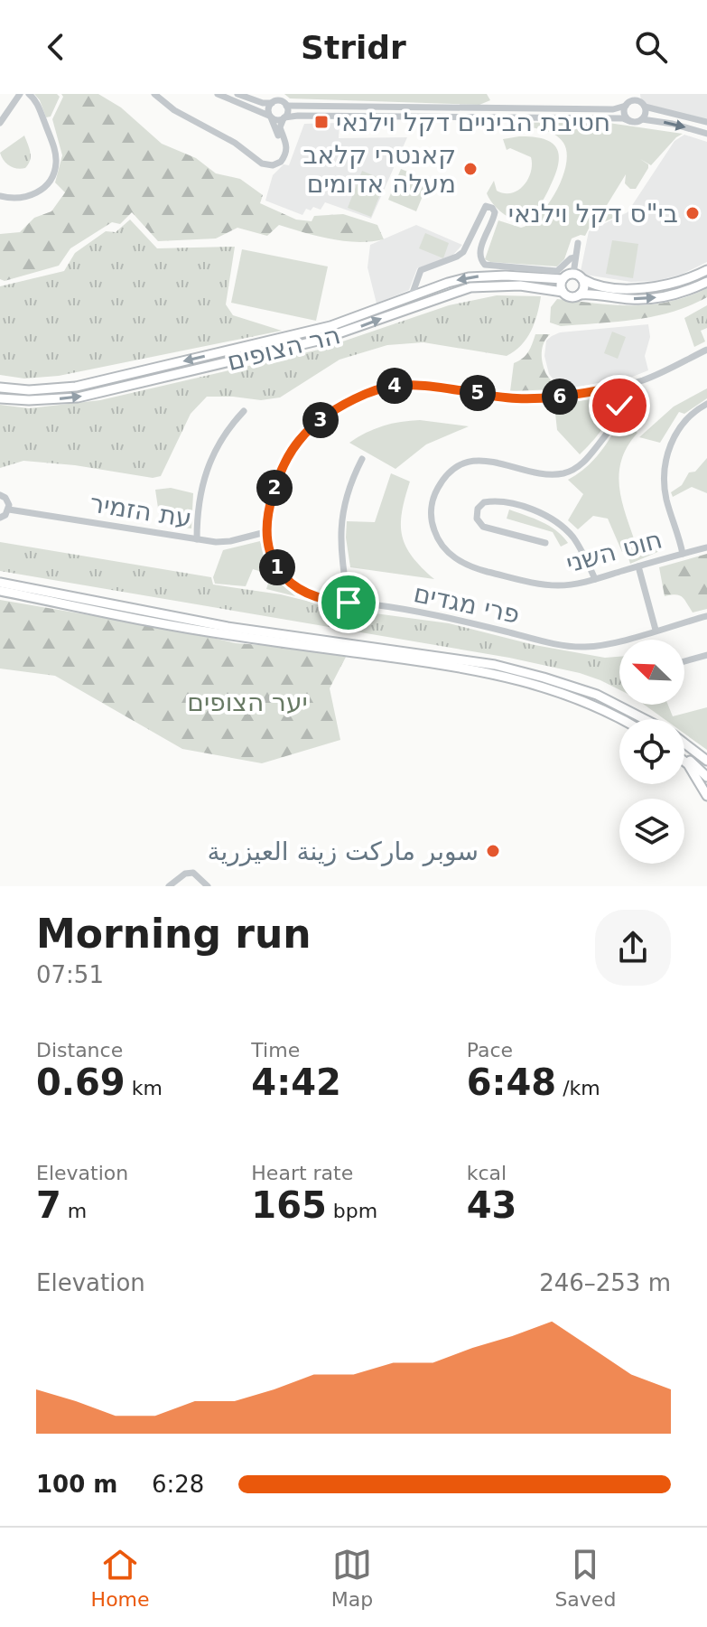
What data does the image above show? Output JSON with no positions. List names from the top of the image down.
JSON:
{
  "streets": {
    "main road": ["הר הצופים"],
    "street": ["עת הזמיר", "חוט השני", "פרי מגדים"]
  },
  "crossings": [
    ["עת הזמיר", "פרי מגדים"],
    ["חוט השני", "פרי מגדים"]
  ],
  "parks": ["יער הצופים"],
  "places": {
    "transit": ["חטיבת הביניים דקל וילנאי"],
    "other": ["קאנטרי קלאב מעלה אדומים", "בי\"ס דקל וילנאי", "سوبر ماركت زينة العيزرية"]
  },
  "north": "top left",
  "page": {
    "header": "Stridr",
    "pins": [
      "4",
      "5",
      "6",
      "3",
      "2",
      "1"
    ],
    "heading": ["Morning run", "07:51"],
    "stats": [
      ["Distance", "0.69 km"],
      ["Time", "4:42"],
      ["Pace", "6:48 /km"],
      ["Elevation", "7 m"],
      ["Heart rate", "165 bpm"],
      ["kcal", "43"]
    ],
    "chart": ["Elevation", "246–253 m"],
    "list": [
      {
        "name": "100 m",
        "note": "6:28"
      }
    ],
    "tabs": ["Home", "Map", "Saved"]
  }
}
